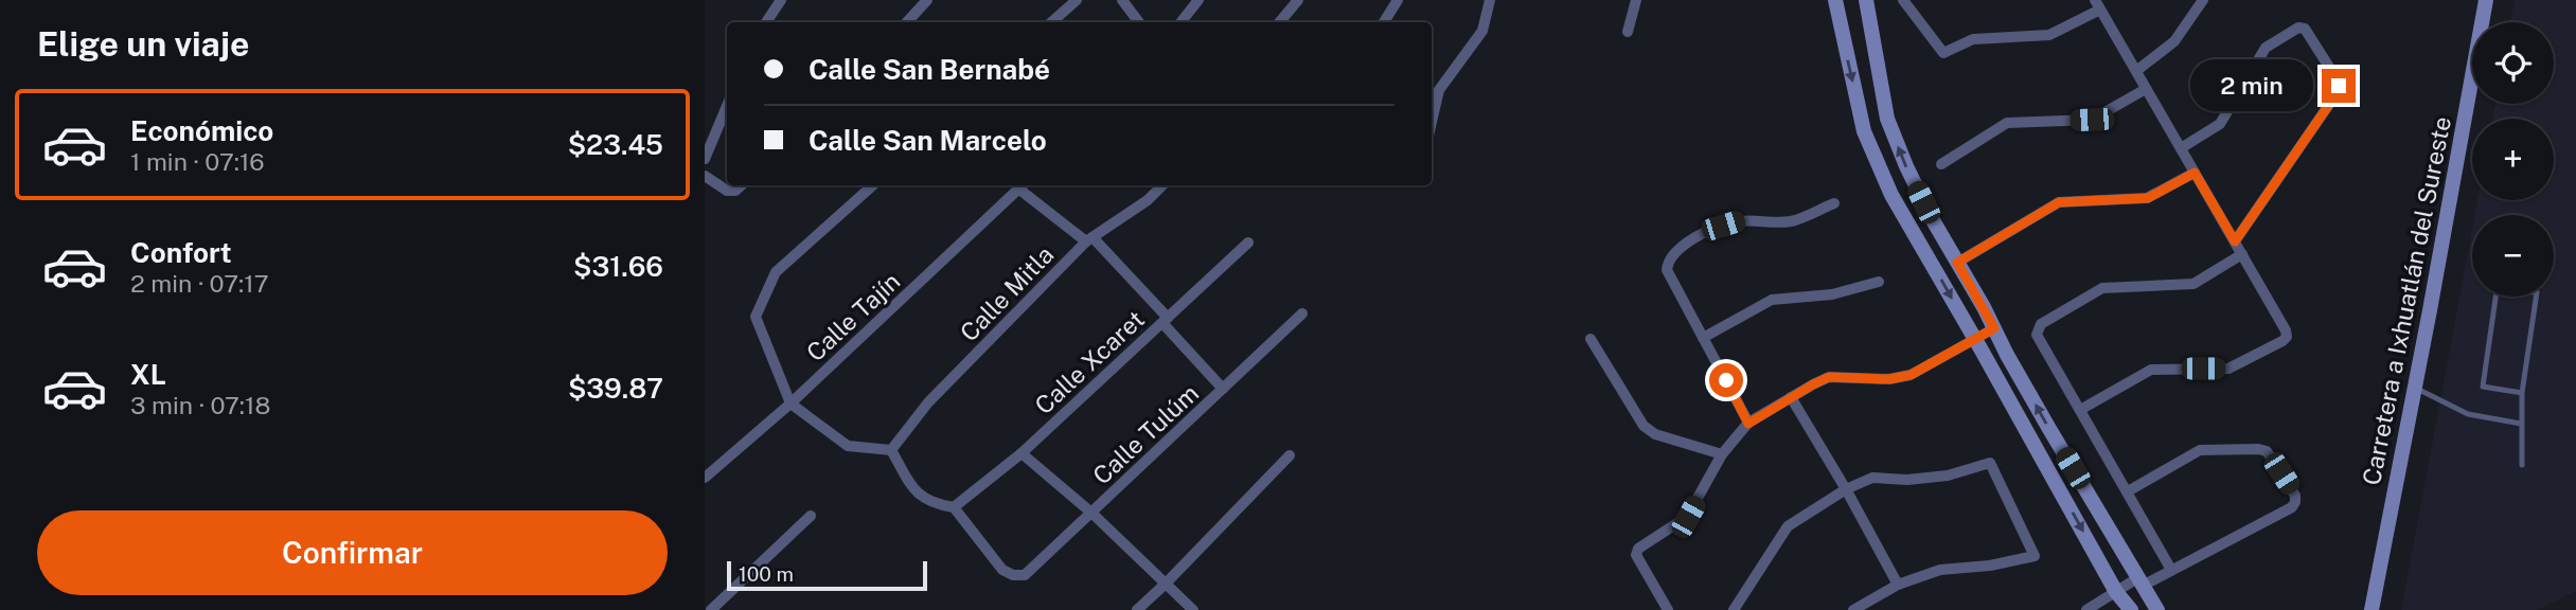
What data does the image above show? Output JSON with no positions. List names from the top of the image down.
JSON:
{
  "streets": {
    "street": [
      "Calle Mitla",
      "Carretera a Ixhuatlán del Sureste",
      "Calle Tajín",
      "Calle Xcaret",
      "Calle Tulúm"
    ]
  },
  "crossings": [
    ["Calle Xcaret", "Calle Tulúm"]
  ],
  "scale_bar": "100 m",
  "page": {
    "heading": "Elige un viaje",
    "map_buttons": ["+", "−"],
    "banner": ["Calle San Bernabé", "Calle San Marcelo"],
    "bubble": "2 min",
    "list": [
      {
        "name": "Económico",
        "note": "1 min · 07:16",
        "value": "$23.45"
      },
      {
        "name": "Confort",
        "note": "2 min · 07:17",
        "value": "$31.66"
      },
      {
        "name": "XL",
        "note": "3 min · 07:18",
        "value": "$39.87"
      }
    ],
    "buttons": "Confirmar",
    "scale": "100 m"
  }
}
